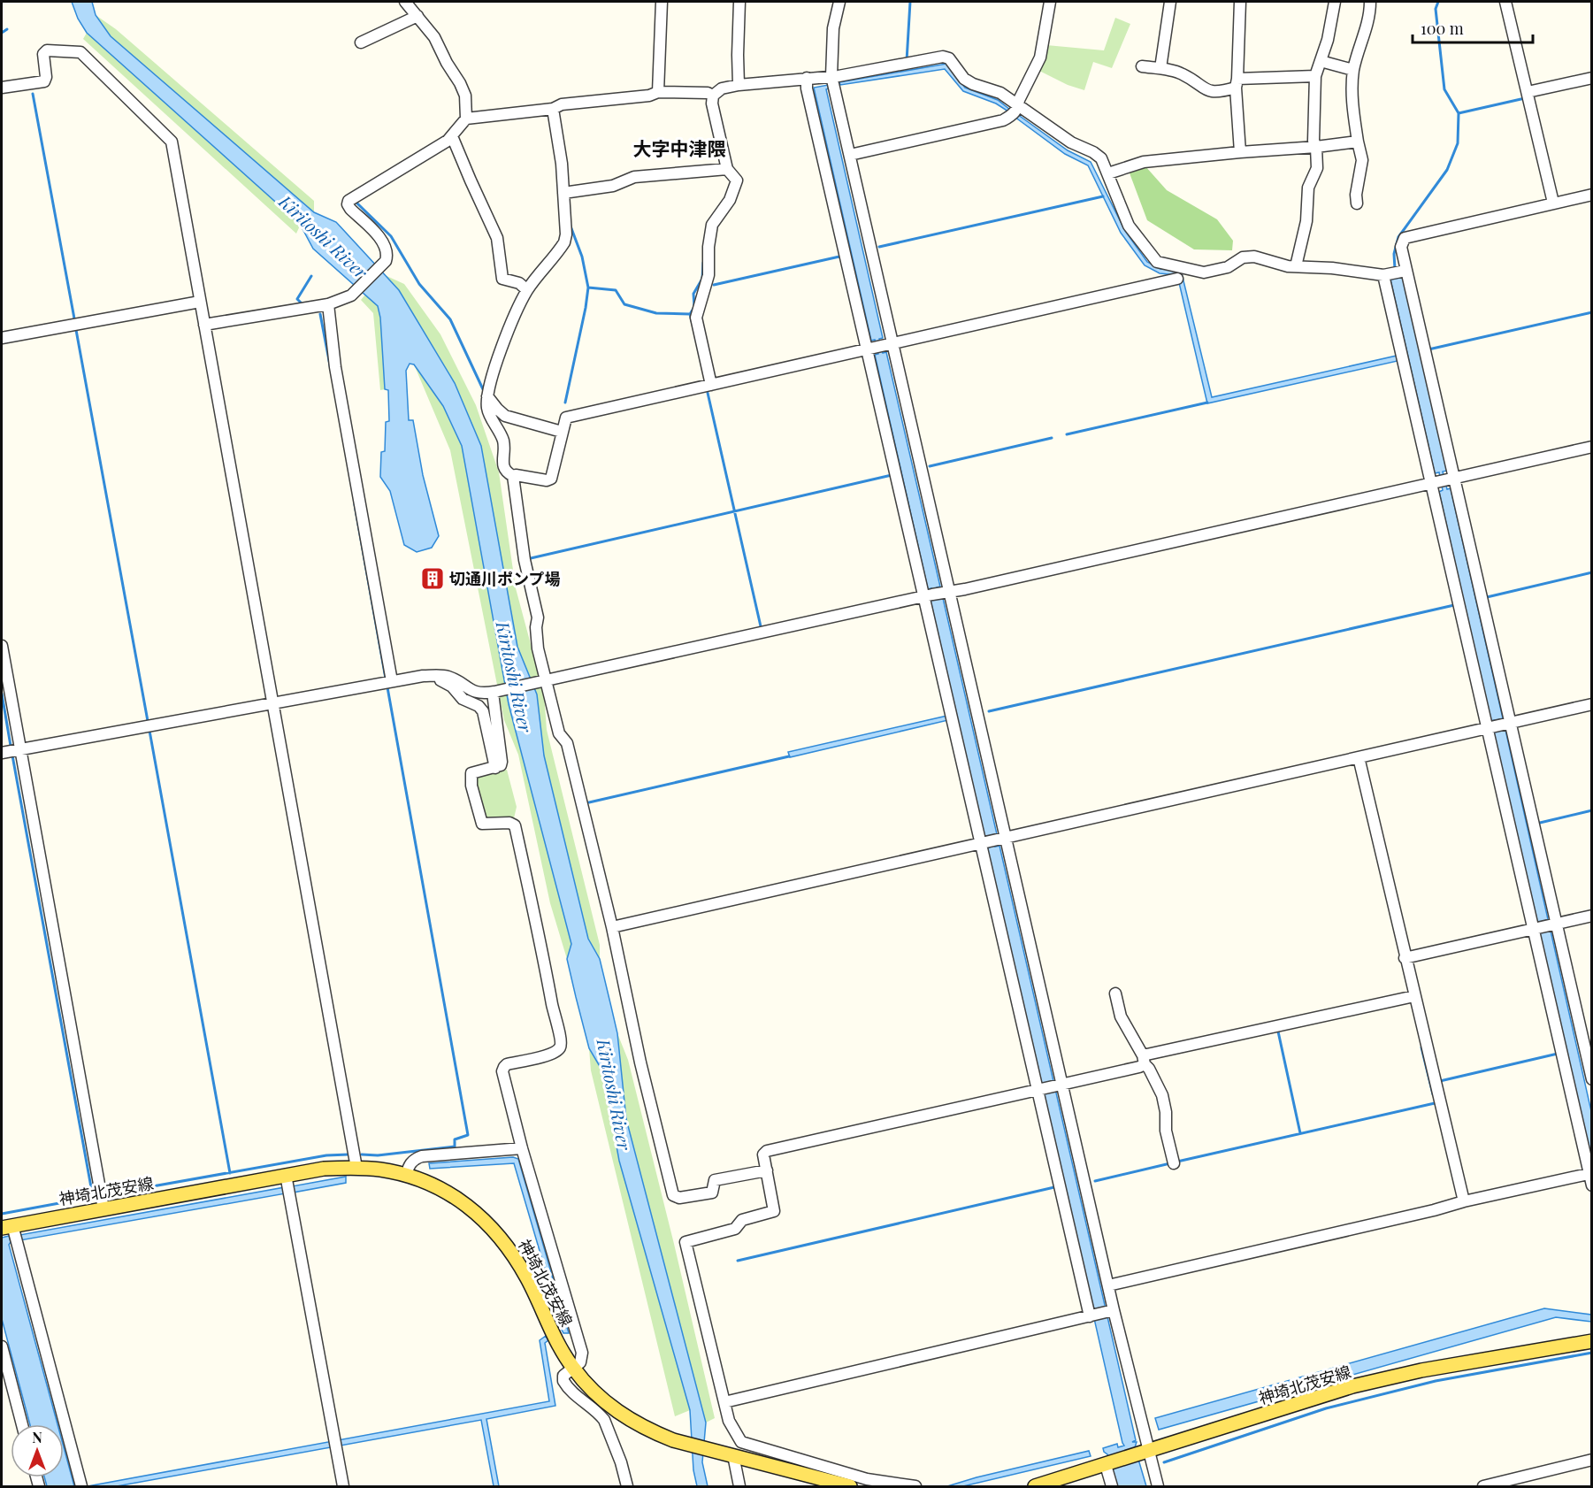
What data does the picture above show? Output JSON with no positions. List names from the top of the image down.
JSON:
{
  "streets": {
    "main road": ["神埼北茂安線"]
  },
  "districts": ["大字中津隈"],
  "water": ["Kiritoshi River"],
  "places": {
    "building": ["切通川ポンプ場"]
  },
  "scale_bar": "100 m",
  "north": "top"
}
